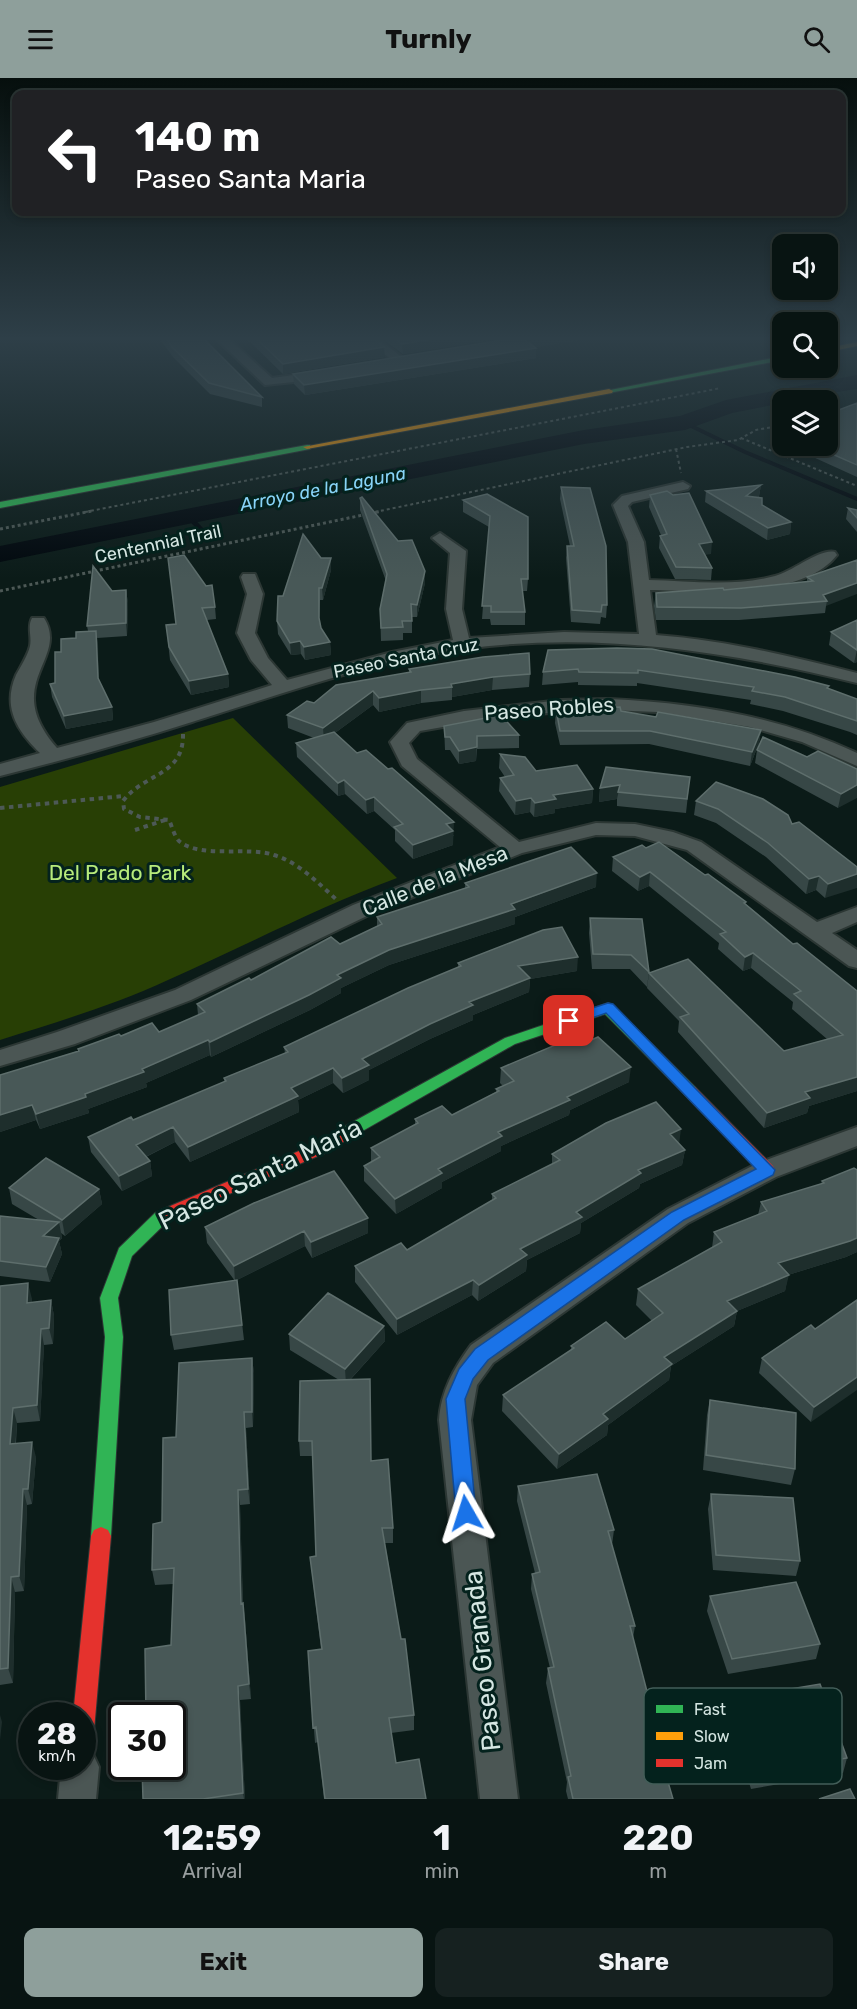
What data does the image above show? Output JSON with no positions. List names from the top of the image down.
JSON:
{
  "streets": {
    "main road": ["Paseo Santa Maria"],
    "street": [
      "Paseo Santa Cruz",
      "Paseo Robles",
      "Calle de la Mesa",
      "Paseo Granada"
    ],
    "path": ["Centennial Trail"]
  },
  "crossings": [
    ["Paseo Robles", "Calle de la Mesa"],
    ["Paseo Santa Maria", "Paseo Granada"]
  ],
  "water": ["Arroyo de la Laguna"],
  "parks": ["Del Prado Park"],
  "legend": ["Fast", "Slow", "Jam"],
  "page": {
    "header": "Turnly",
    "turn": ["140 m", "Paseo Santa Maria"],
    "speed": "28 km/h",
    "limit": "30",
    "eta": [
      "12:59",
      "Arrival",
      "1",
      "min",
      "220",
      "m"
    ],
    "buttons": ["Exit", "Share"]
  }
}
